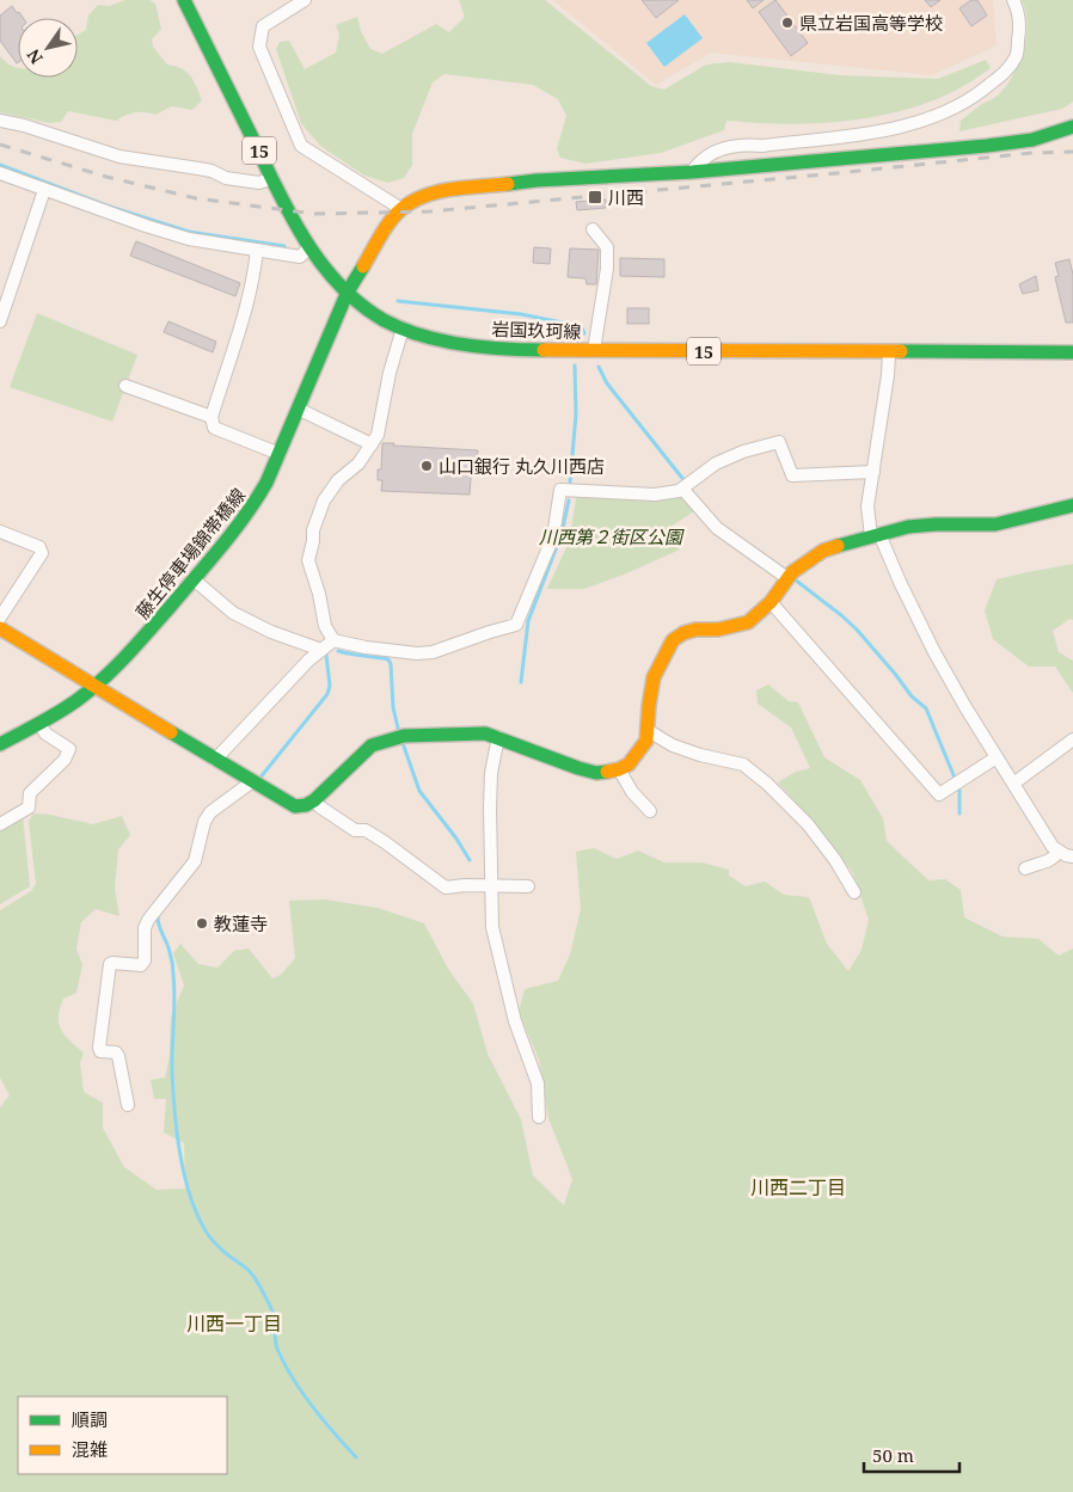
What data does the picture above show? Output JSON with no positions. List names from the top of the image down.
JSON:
{
  "streets": {
    "street": ["15", "岩国玖珂線", "藤生停車場錦帯橋線"]
  },
  "crossings": [
    ["岩国玖珂線", "藤生停車場錦帯橋線"]
  ],
  "districts": ["川西二丁目", "川西一丁目"],
  "parks": ["川西第２街区公園"],
  "places": {
    "other": ["県立岩国高等学校", "山口銀行 丸久川西店", "教蓮寺"],
    "transit": ["川西"]
  },
  "legend": ["順調", "混雑"],
  "scale_bar": "50 m",
  "north": "bottom left"
}
